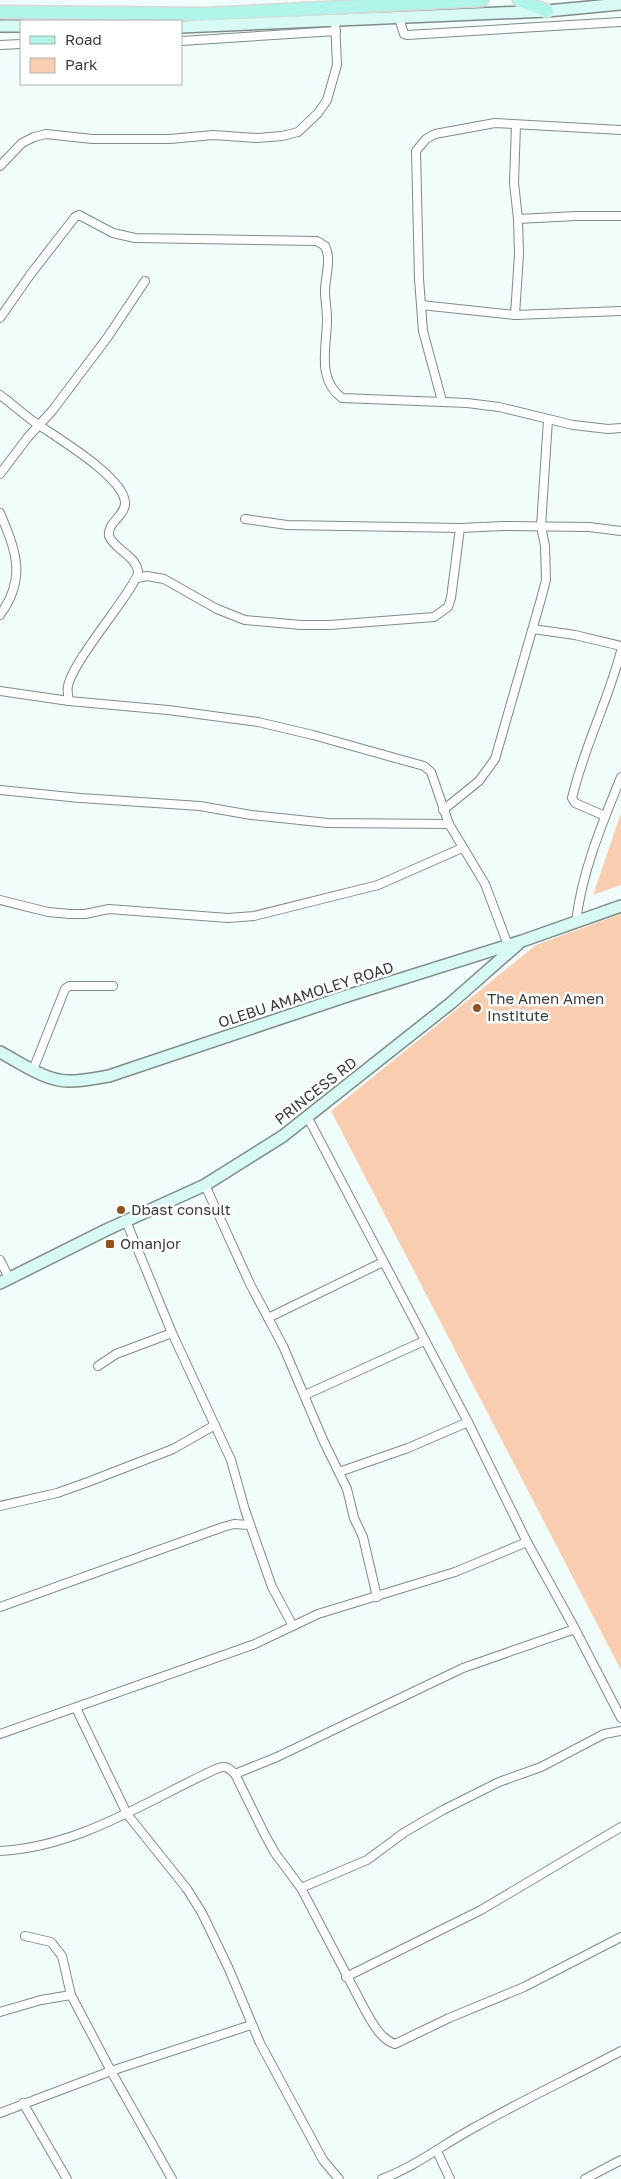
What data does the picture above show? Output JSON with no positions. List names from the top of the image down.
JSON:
{
  "streets": {
    "street": ["OLEBU AMAMOLEY ROAD", "PRINCESS RD"]
  },
  "crossings": [
    ["OLEBU AMAMOLEY ROAD", "PRINCESS RD"]
  ],
  "places": {
    "other": ["The Amen Amen Institute", "Dbast consult"],
    "transit": ["Omanjor"]
  },
  "legend": ["Road", "Park"]
}
